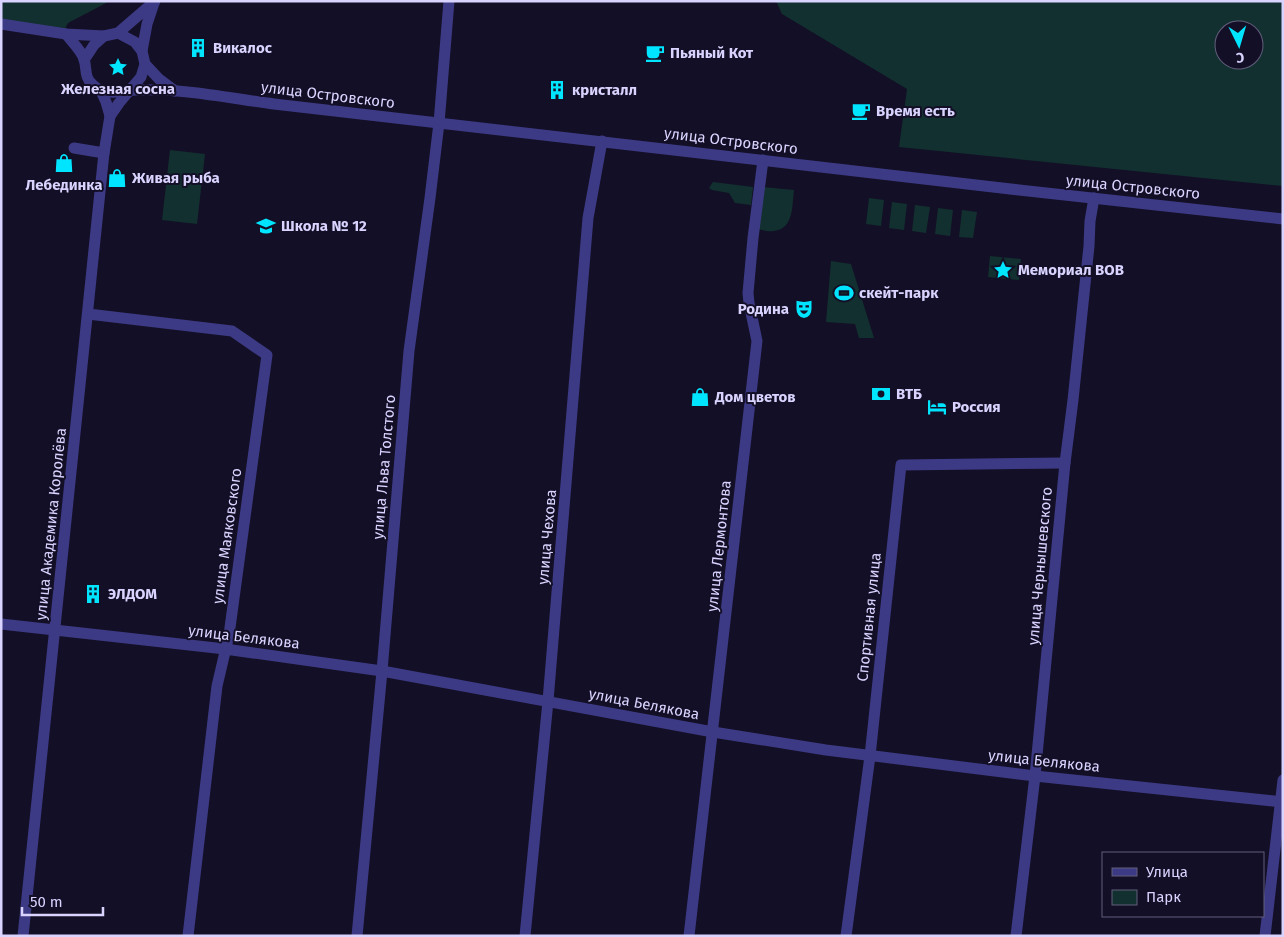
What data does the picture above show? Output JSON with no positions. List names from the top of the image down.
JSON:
{
  "streets": {
    "street": [
      "улица Островского",
      "улица Льва Толстого",
      "улица Академика Королёва",
      "улица Маяковского",
      "улица Чехова",
      "улица Лермонтова",
      "улица Чернышевского",
      "Спортивная улица",
      "улица Белякова"
    ]
  },
  "crossings": [
    ["улица Островского", "улица Льва Толстого"],
    ["улица Островского", "улица Чехова"],
    ["улица Островского", "улица Лермонтова"],
    ["улица Островского", "улица Чернышевского"],
    ["улица Льва Толстого", "улица Белякова"],
    ["улица Академика Королёва", "улица Маяковского"],
    ["улица Академика Королёва", "улица Белякова"],
    ["улица Маяковского", "улица Белякова"],
    ["улица Чехова", "улица Белякова"],
    ["улица Лермонтова", "улица Белякова"],
    ["улица Чернышевского", "Спортивная улица"],
    ["улица Чернышевского", "улица Белякова"],
    ["Спортивная улица", "улица Белякова"]
  ],
  "places": {
    "building": ["Викалос", "кристалл", "ЭЛДОМ"],
    "cafe": ["Пьяный Кот", "Время есть"],
    "place": ["Железная сосна", "Мемориал ВОВ"],
    "shop": ["Лебединка", "Живая рыба", "Дом цветов"],
    "school or university": ["Школа № 12"],
    "sports": ["скейт-парк"],
    "theatre": ["Родина"],
    "bank": ["ВТБ"],
    "hotel": ["Россия"]
  },
  "legend": ["Улица", "Парк"],
  "scale_bar": "50 m",
  "north": "bottom"
}
